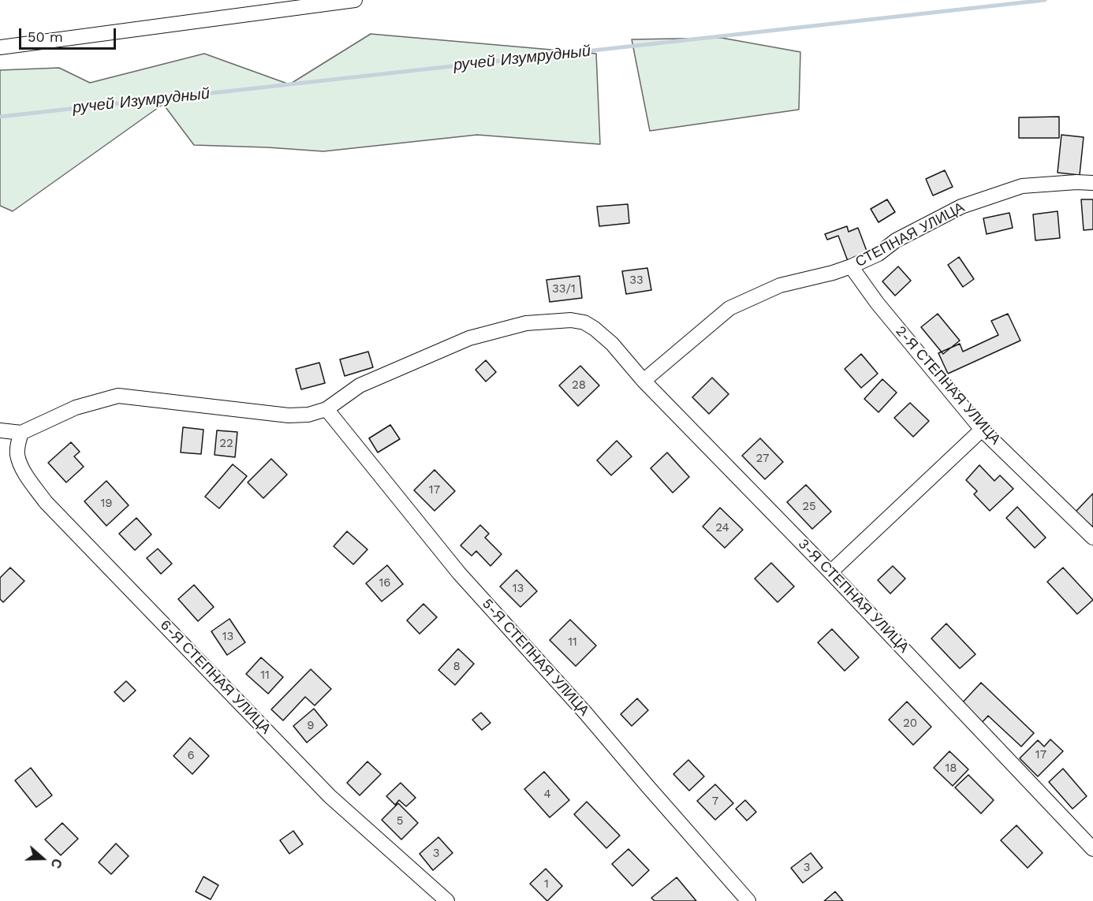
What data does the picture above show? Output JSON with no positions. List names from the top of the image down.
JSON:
{
  "streets": {
    "street": [
      "СТЕПНАЯ УЛИЦА",
      "2-Я СТЕПНАЯ УЛИЦА",
      "3-Я СТЕПНАЯ УЛИЦА",
      "5-Я СТЕПНАЯ УЛИЦА",
      "6-Я СТЕПНАЯ УЛИЦА"
    ]
  },
  "crossings": [
    ["СТЕПНАЯ УЛИЦА", "2-Я СТЕПНАЯ УЛИЦА"],
    ["СТЕПНАЯ УЛИЦА", "3-Я СТЕПНАЯ УЛИЦА"],
    ["3-Я СТЕПНАЯ УЛИЦА", "5-Я СТЕПНАЯ УЛИЦА"]
  ],
  "water": ["ручей Изумрудный"],
  "house_numbers": [
    "33",
    "33/1",
    "28",
    "22",
    "27",
    "17",
    "19",
    "25",
    "24",
    "16",
    "13",
    "13",
    "11",
    "8",
    "11",
    "20",
    "9",
    "17",
    "6",
    "18",
    "4",
    "7",
    "5",
    "3",
    "3",
    "1"
  ],
  "scale_bar": "50 m",
  "north": "right"
}
